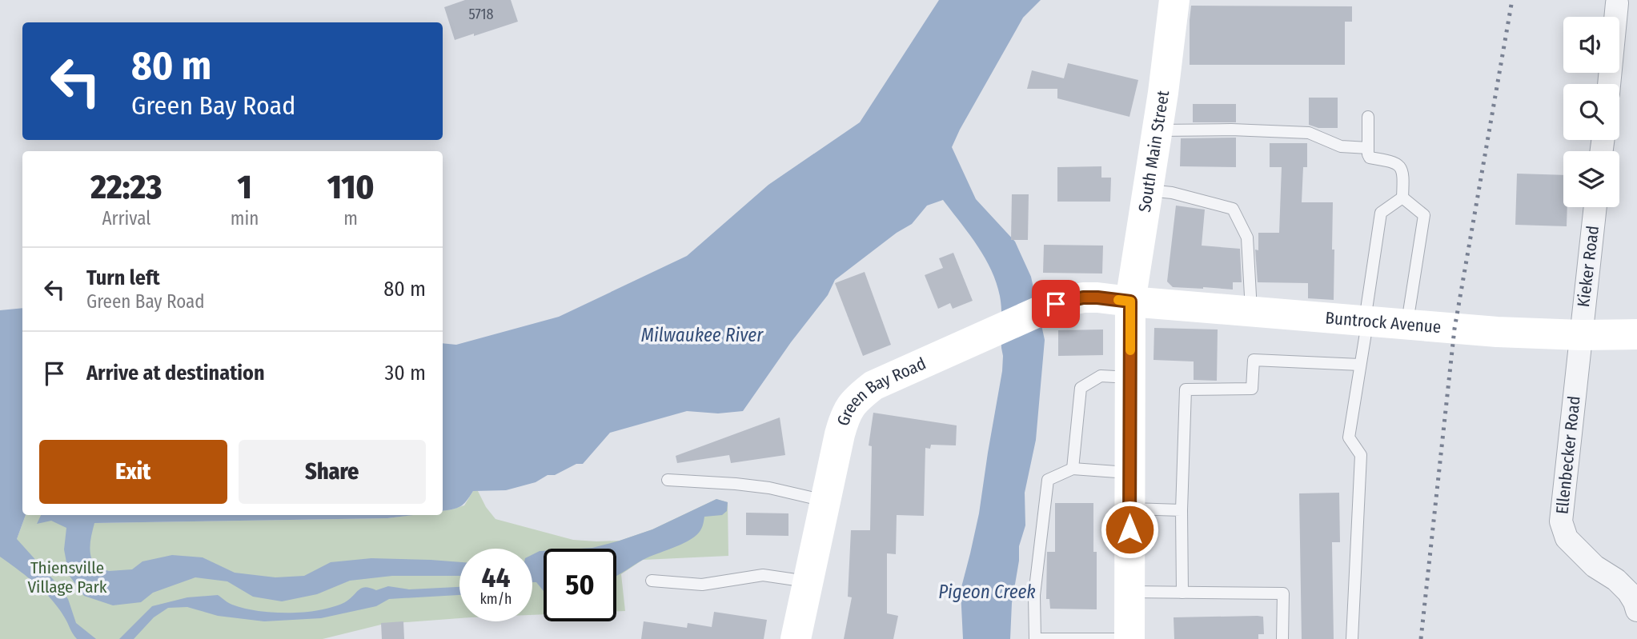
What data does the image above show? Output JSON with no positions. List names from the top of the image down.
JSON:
{
  "streets": {
    "street": [
      "South Main Street",
      "Kieker Road",
      "Buntrock Avenue",
      "Green Bay Road",
      "Ellenbecker Road"
    ]
  },
  "crossings": [
    ["South Main Street", "Buntrock Avenue"],
    ["South Main Street", "Green Bay Road"],
    ["Kieker Road", "Buntrock Avenue"],
    ["Kieker Road", "Ellenbecker Road"],
    ["Buntrock Avenue", "Green Bay Road"],
    ["Buntrock Avenue", "Ellenbecker Road"]
  ],
  "water": ["Milwaukee River", "Pigeon Creek"],
  "parks": ["Thiensville Village Park"],
  "house_numbers": ["5718"],
  "page": {
    "turn": ["80 m", "Green Bay Road"],
    "eta": [
      "22:23",
      "Arrival",
      "1",
      "min",
      "110",
      "m"
    ],
    "list": [
      {
        "name": "Turn left",
        "note": "Green Bay Road",
        "value": "80 m"
      },
      {
        "name": "Arrive at destination",
        "value": "30 m"
      }
    ],
    "buttons": ["Exit", "Share"],
    "speed": "44 km/h",
    "limit": "50"
  }
}
